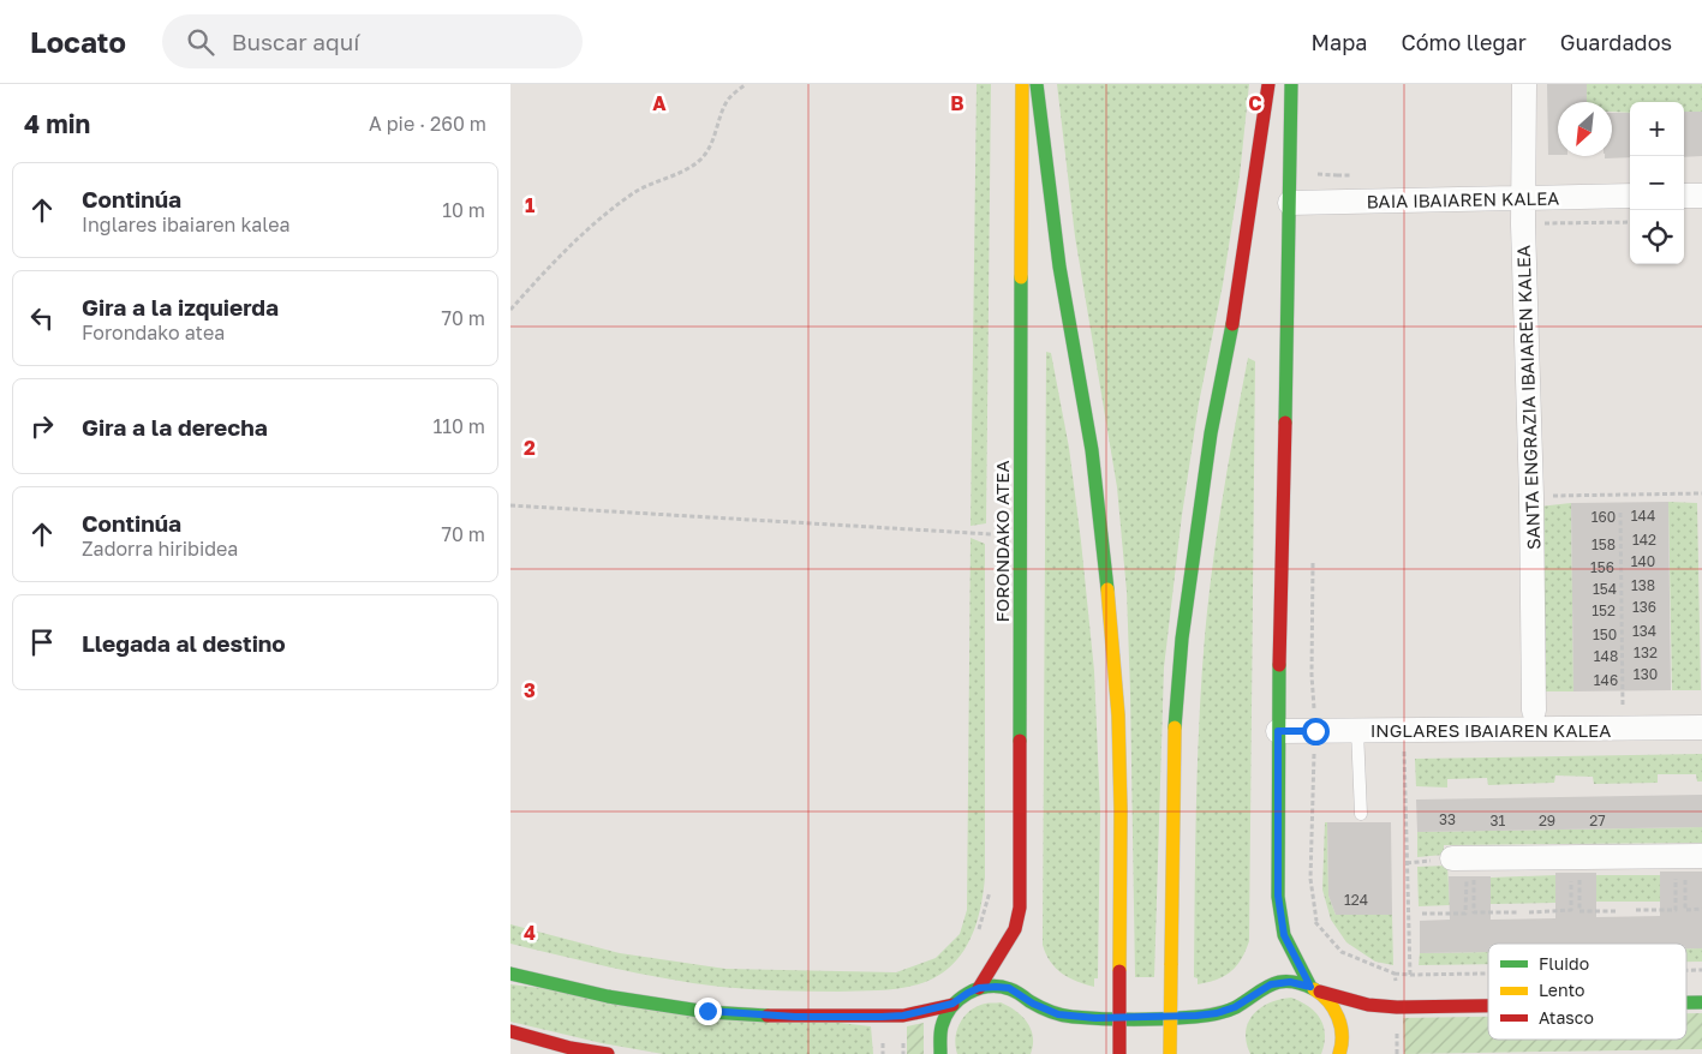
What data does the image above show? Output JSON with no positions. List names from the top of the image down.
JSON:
{
  "streets": {
    "main road": ["FORONDAKO ATEA"],
    "street": ["BAIA IBAIAREN KALEA", "SANTA ENGRAZIA IBAIAREN KALEA", "INGLARES IBAIAREN KALEA"]
  },
  "crossings": [
    ["BAIA IBAIAREN KALEA", "SANTA ENGRAZIA IBAIAREN KALEA"]
  ],
  "house_numbers": [
    "144",
    "160",
    "142",
    "158",
    "140",
    "156",
    "138",
    "154",
    "136",
    "152",
    "134",
    "150",
    "132",
    "148",
    "130",
    "146",
    "33",
    "31",
    "29",
    "27",
    "124"
  ],
  "legend": ["Fluido", "Lento", "Atasco"],
  "north": "bottom left",
  "page": {
    "header": "Locato",
    "search": "Buscar aquí",
    "nav": ["Mapa", "Cómo llegar", "Guardados"],
    "heading": ["4 min", "A pie · 260 m"],
    "map_buttons": ["+", "−"],
    "list": [
      ["Continúa", "Inglares ibaiaren kalea", "10 m"],
      ["Gira a la izquierda", "Forondako atea", "70 m"],
      ["Gira a la derecha", "110 m"],
      ["Continúa", "Zadorra hiribidea", "70 m"],
      "Llegada al destino"
    ]
  },
  "grid": {
    "columns": ["A", "B", "C"],
    "rows": [
      "1",
      "2",
      "3",
      "4"
    ]
  }
}
